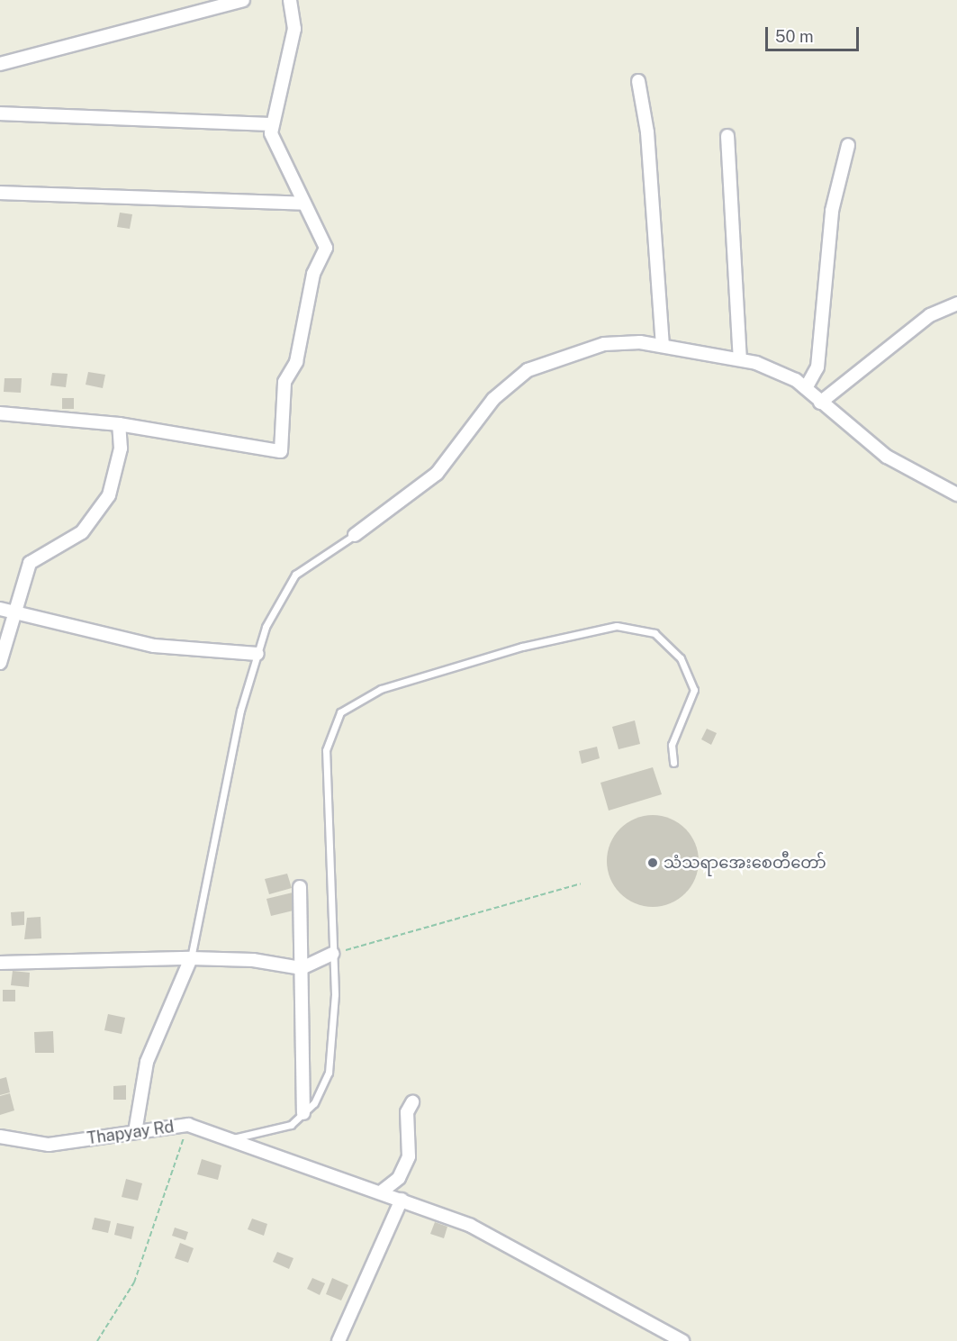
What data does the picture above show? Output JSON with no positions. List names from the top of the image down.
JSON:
{
  "streets": {
    "street": ["Thapyay Rd"]
  },
  "places": ["သံသရာအေးစေတီတော်"],
  "scale_bar": "50 m"
}
